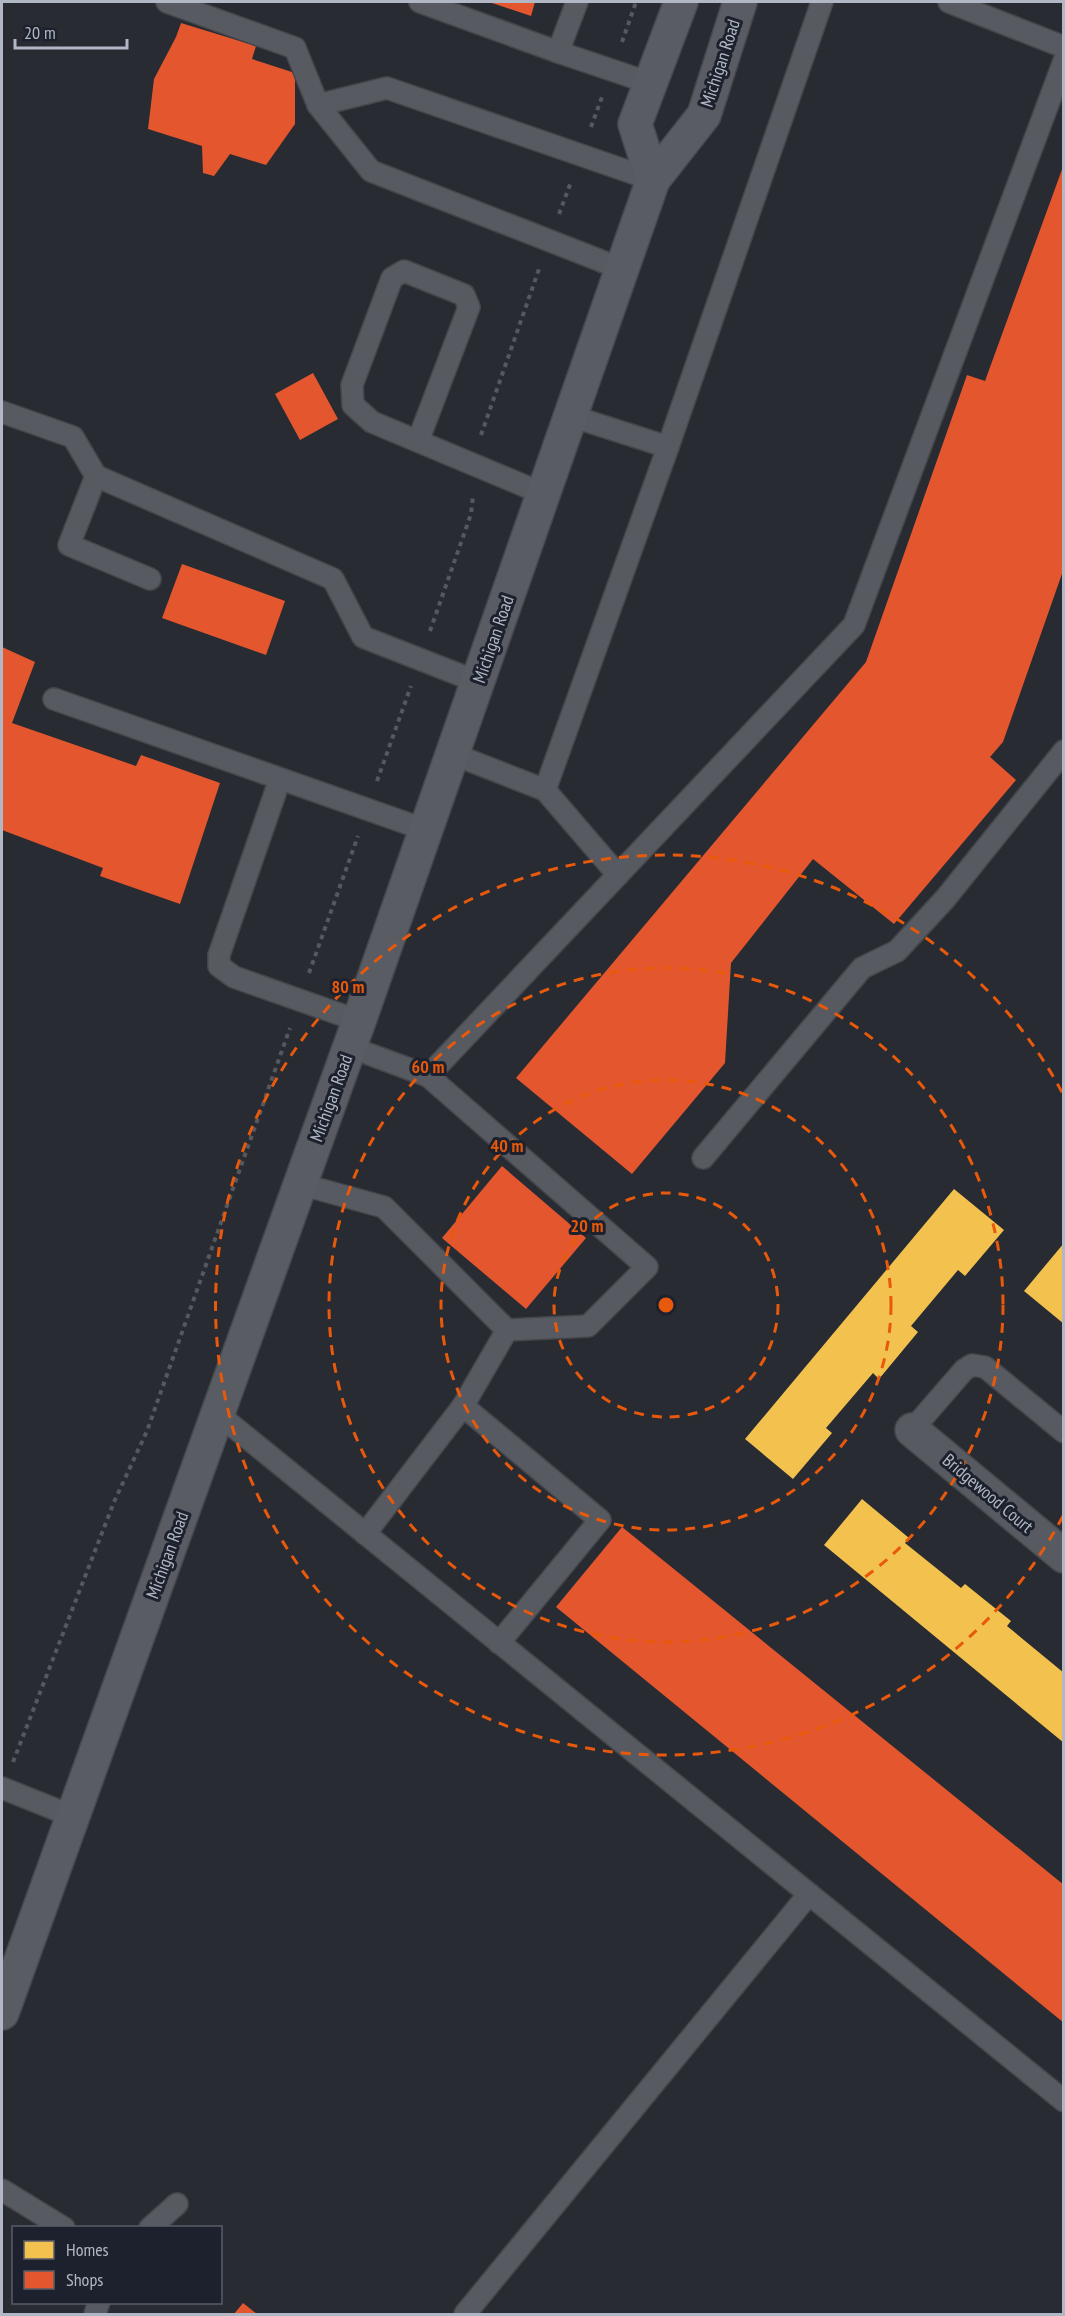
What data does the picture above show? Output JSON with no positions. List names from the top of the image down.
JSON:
{
  "streets": {
    "main road": ["Michigan Road"],
    "street": ["Bridgewood Court"]
  },
  "legend": ["Homes", "Shops"],
  "scale_bar": "20 m",
  "rings": [
    "80 m",
    "60 m",
    "40 m",
    "20 m"
  ]
}
